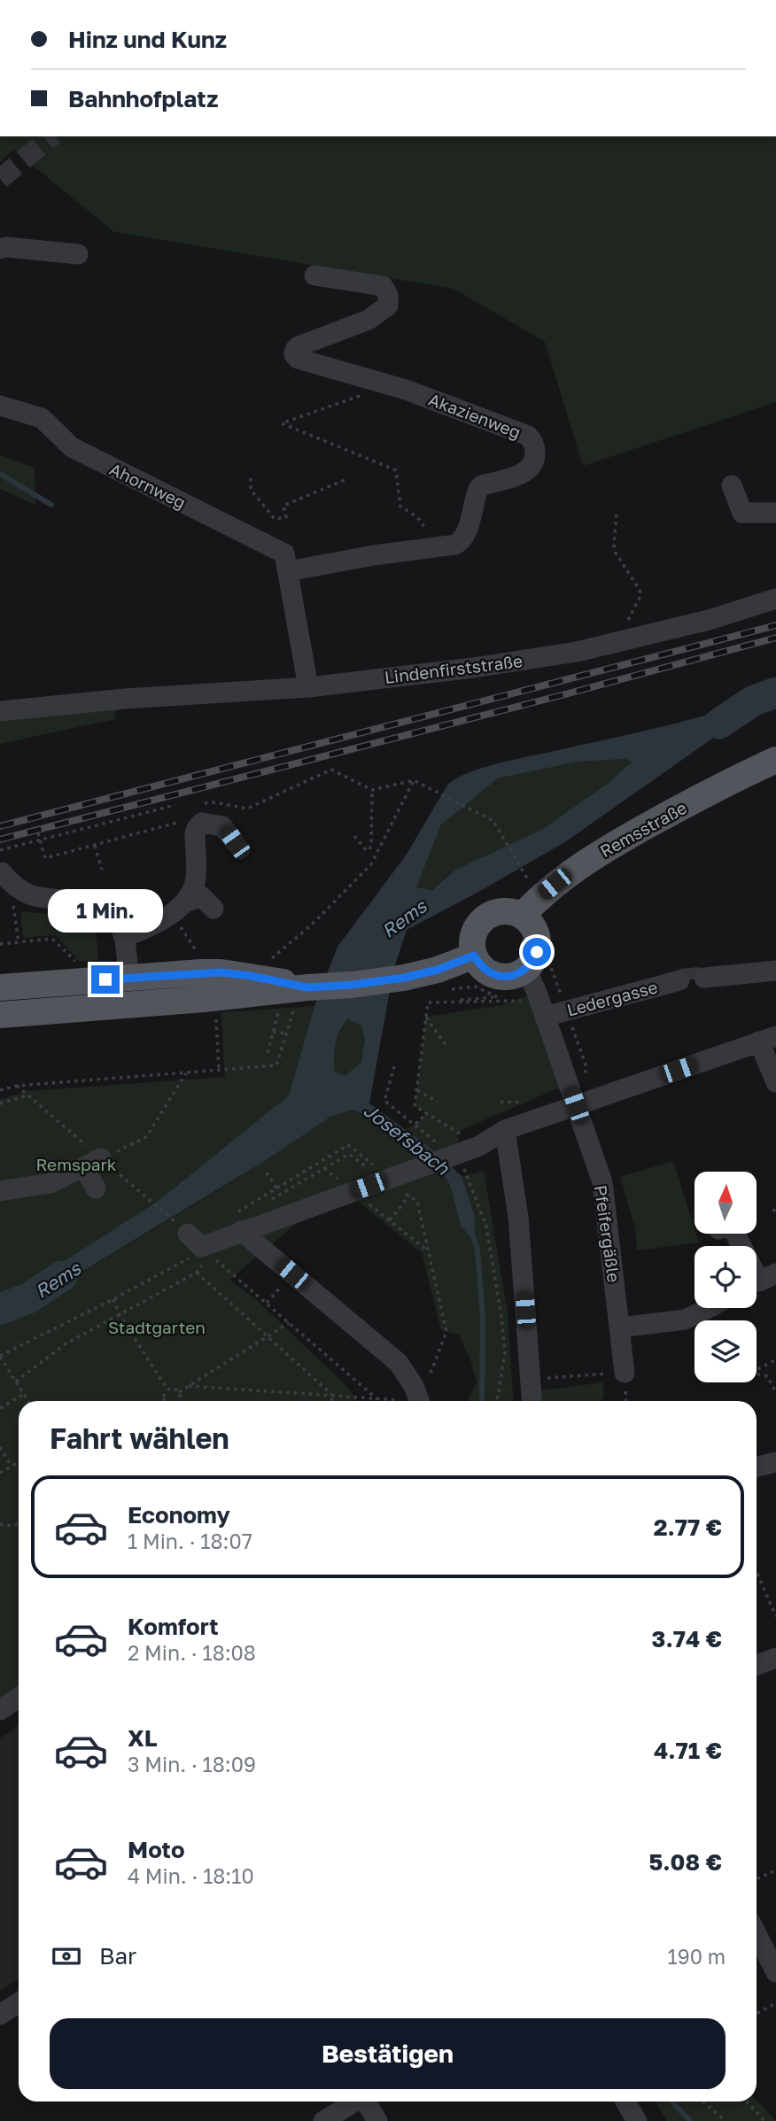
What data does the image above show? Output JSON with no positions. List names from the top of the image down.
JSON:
{
  "streets": {
    "main road": ["Remsstraße"],
    "street": [
      "Akazienweg",
      "Ahornweg",
      "Lindenfirststraße",
      "Ledergasse",
      "Pfeifergäßle"
    ]
  },
  "crossings": [
    ["Akazienweg", "Ahornweg"],
    ["Remsstraße", "Ledergasse"],
    ["Ledergasse", "Pfeifergäßle"]
  ],
  "water": ["Rems", "Josefsbach"],
  "parks": ["Remspark", "Stadtgarten"],
  "north": "top",
  "page": {
    "banner": ["Hinz und Kunz", "Bahnhofplatz"],
    "bubble": "1 Min.",
    "heading": "Fahrt wählen",
    "list": [
      {
        "name": "Economy",
        "note": "1 Min. · 18:07",
        "value": "2.77 €"
      },
      {
        "name": "Komfort",
        "note": "2 Min. · 18:08",
        "value": "3.74 €"
      },
      {
        "name": "XL",
        "note": "3 Min. · 18:09",
        "value": "4.71 €"
      },
      {
        "name": "Moto",
        "note": "4 Min. · 18:10",
        "value": "5.08 €"
      }
    ],
    "pay": ["Bar", "190 m"],
    "buttons": "Bestätigen"
  }
}
